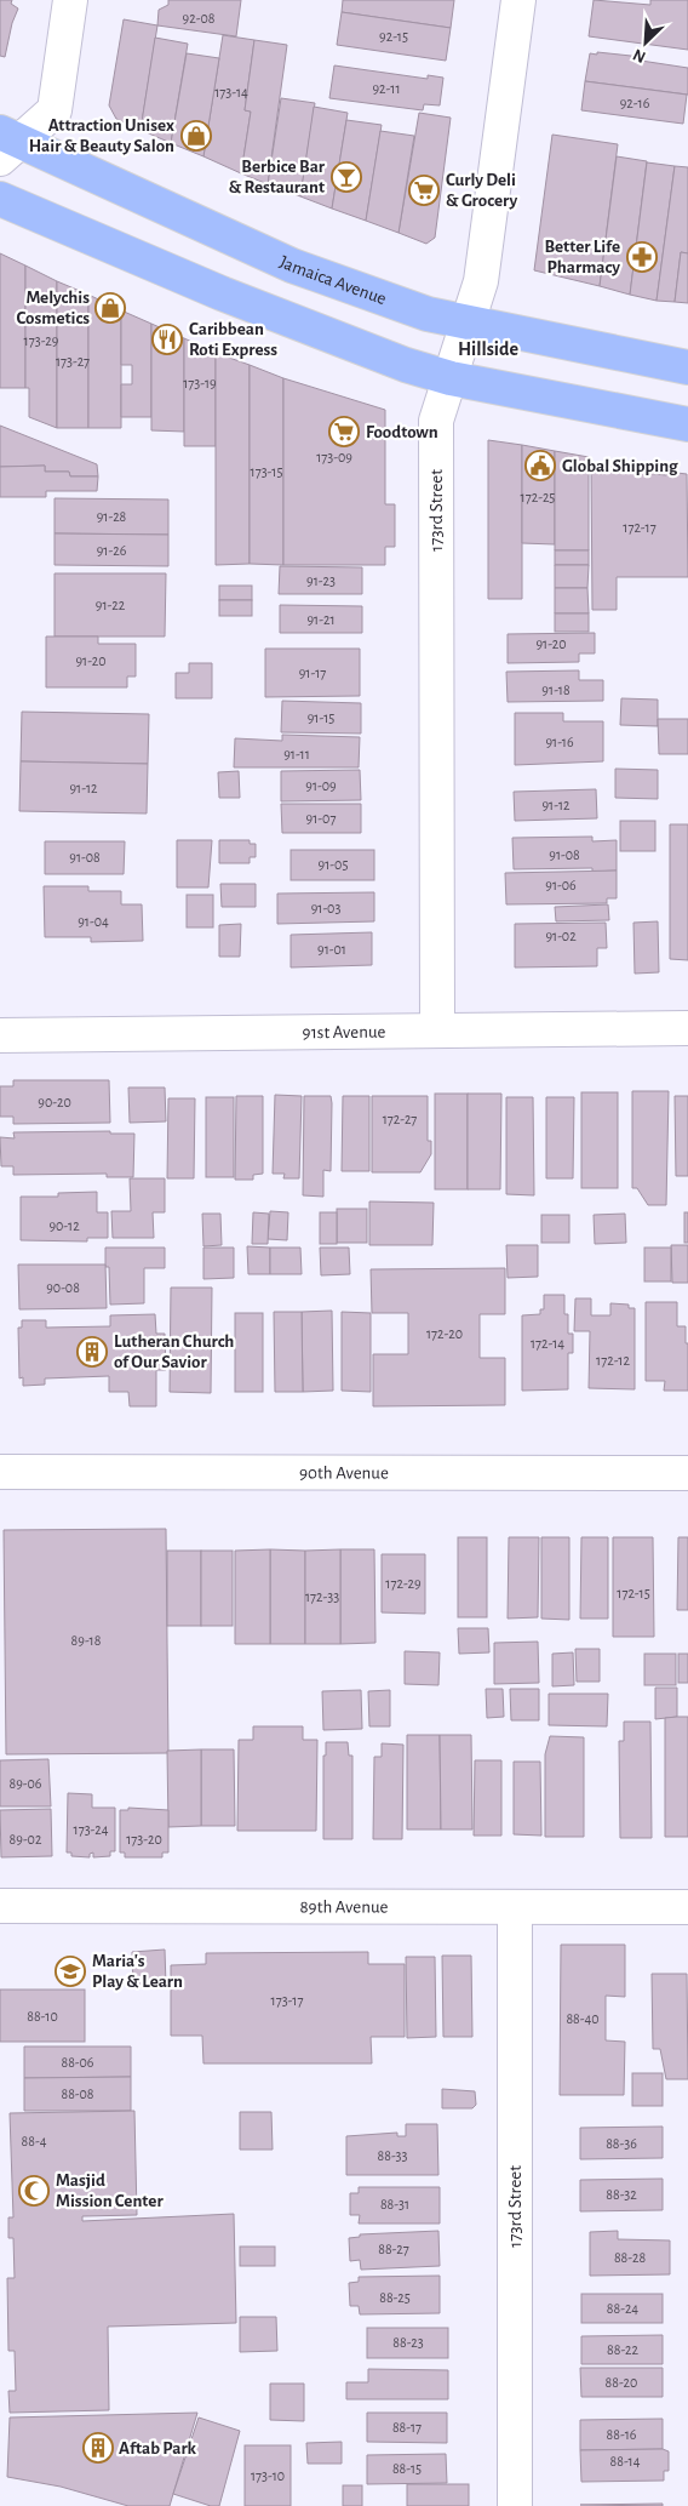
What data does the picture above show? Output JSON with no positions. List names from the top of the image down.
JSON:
{
  "streets": {
    "main road": ["Jamaica Avenue"],
    "street": [
      "173rd Street",
      "91st Avenue",
      "90th Avenue",
      "89th Avenue"
    ]
  },
  "crossings": [
    ["Jamaica Avenue", "173rd Street"],
    ["173rd Street", "91st Avenue"],
    ["173rd Street", "89th Avenue"]
  ],
  "districts": ["Hillside"],
  "places": {
    "shop": ["Attraction Unisex Hair & Beauty Salon", "Melychis Cosmetics"],
    "bar": ["Berbice Bar & Restaurant"],
    "supermarket": ["Curly Deli & Grocery", "Foodtown"],
    "pharmacy": ["Better Life Pharmacy"],
    "restaurant": ["Caribbean Roti Express"],
    "public building": ["Global Shipping"],
    "building": ["Lutheran Church of Our Savior", "Aftab Park"],
    "school or university": ["Maria's Play & Learn"],
    "mosque": ["Masjid Mission Center"]
  },
  "house_numbers": [
    "92-08",
    "92-15",
    "92-11",
    "173-14",
    "92-16",
    "173-29",
    "173-27",
    "173-19",
    "173-09",
    "173-15",
    "172-25",
    "91-28",
    "172-17",
    "91-26",
    "91-23",
    "91-22",
    "91-21",
    "91-20",
    "91-20",
    "91-17",
    "91-18",
    "91-15",
    "91-16",
    "91-11",
    "91-09",
    "91-12",
    "91-12",
    "91-07",
    "91-08",
    "91-08",
    "91-05",
    "91-06",
    "91-03",
    "91-04",
    "91-02",
    "91-01",
    "90-20",
    "172-27",
    "90-12",
    "90-08",
    "172-20",
    "172-14",
    "172-12",
    "172-29",
    "172-15",
    "172-33",
    "89-18",
    "89-06",
    "173-24",
    "89-02",
    "173-20",
    "173-17",
    "88-10",
    "88-40",
    "88-06",
    "88-08",
    "88-4",
    "88-36",
    "88-33",
    "88-32",
    "88-31",
    "88-27",
    "88-28",
    "88-25",
    "88-24",
    "88-23",
    "88-22",
    "88-20",
    "88-17",
    "88-16",
    "88-14",
    "88-15",
    "173-10"
  ],
  "north": "bottom left"
}
